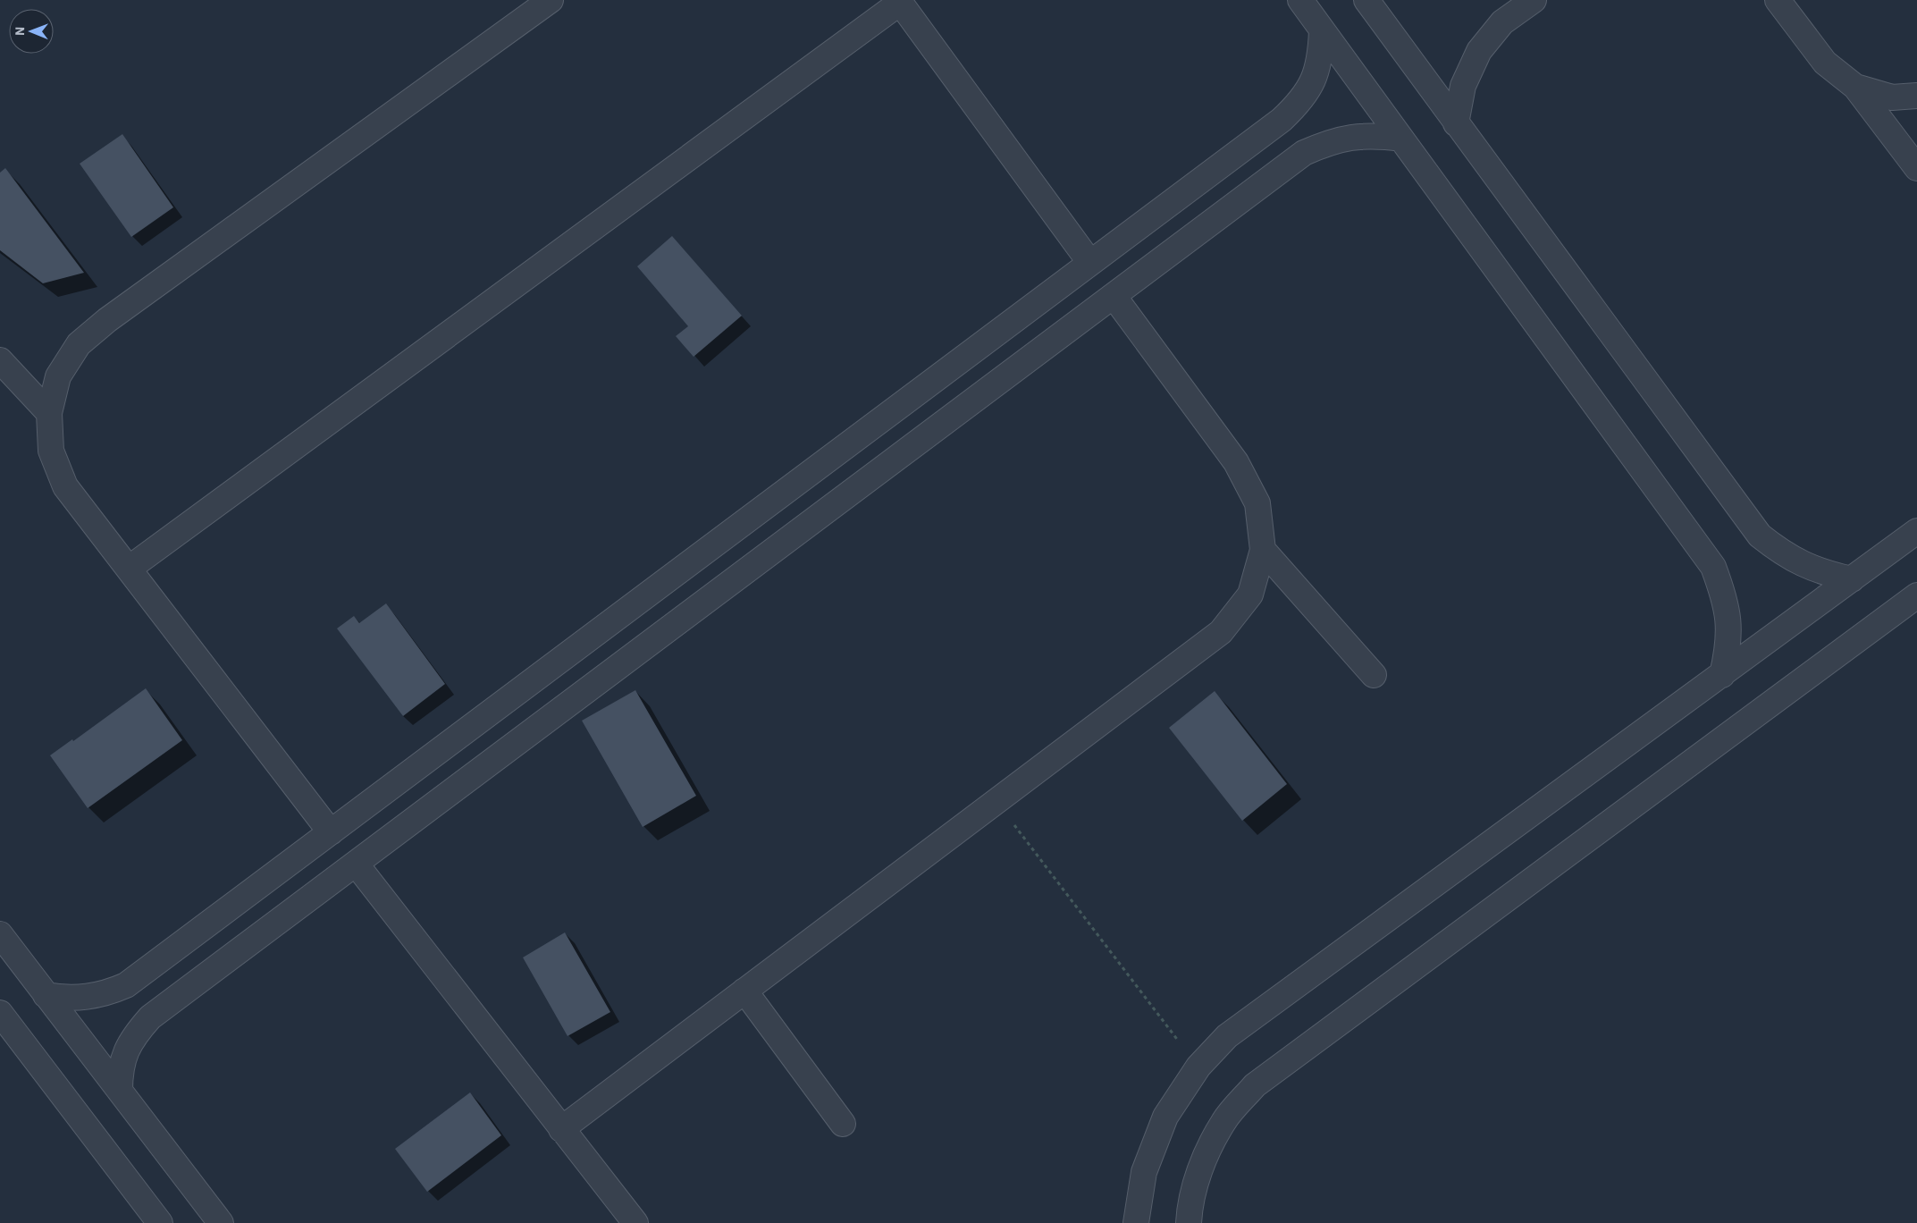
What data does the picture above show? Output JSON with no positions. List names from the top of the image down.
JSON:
{
  "north": "left"
}
